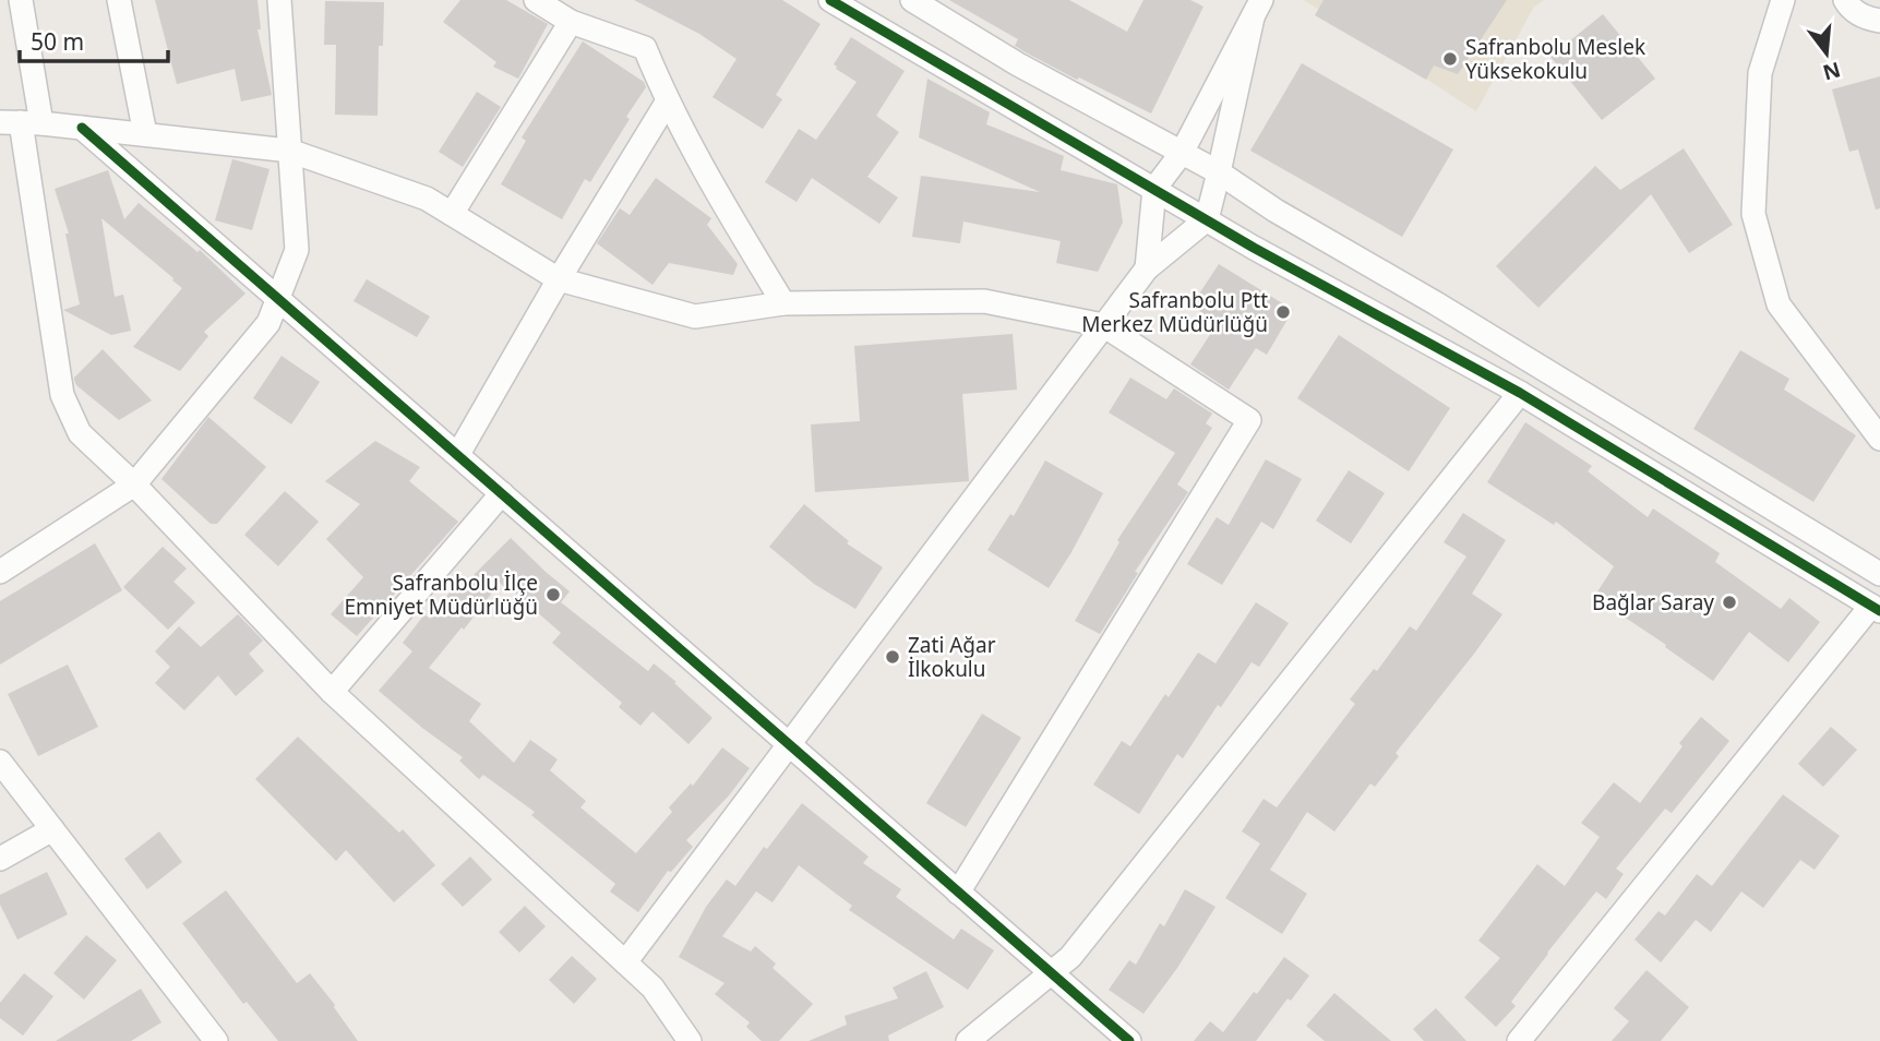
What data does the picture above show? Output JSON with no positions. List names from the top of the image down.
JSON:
{
  "places": [
    "Safranbolu Meslek Yüksekokulu",
    "Safranbolu Ptt Merkez Müdürlüğü",
    "Safranbolu İlçe Emniyet Müdürlüğü",
    "Bağlar Saray",
    "Zati Ağar İlkokulu"
  ],
  "scale_bar": "50 m",
  "north": "bottom"
}
